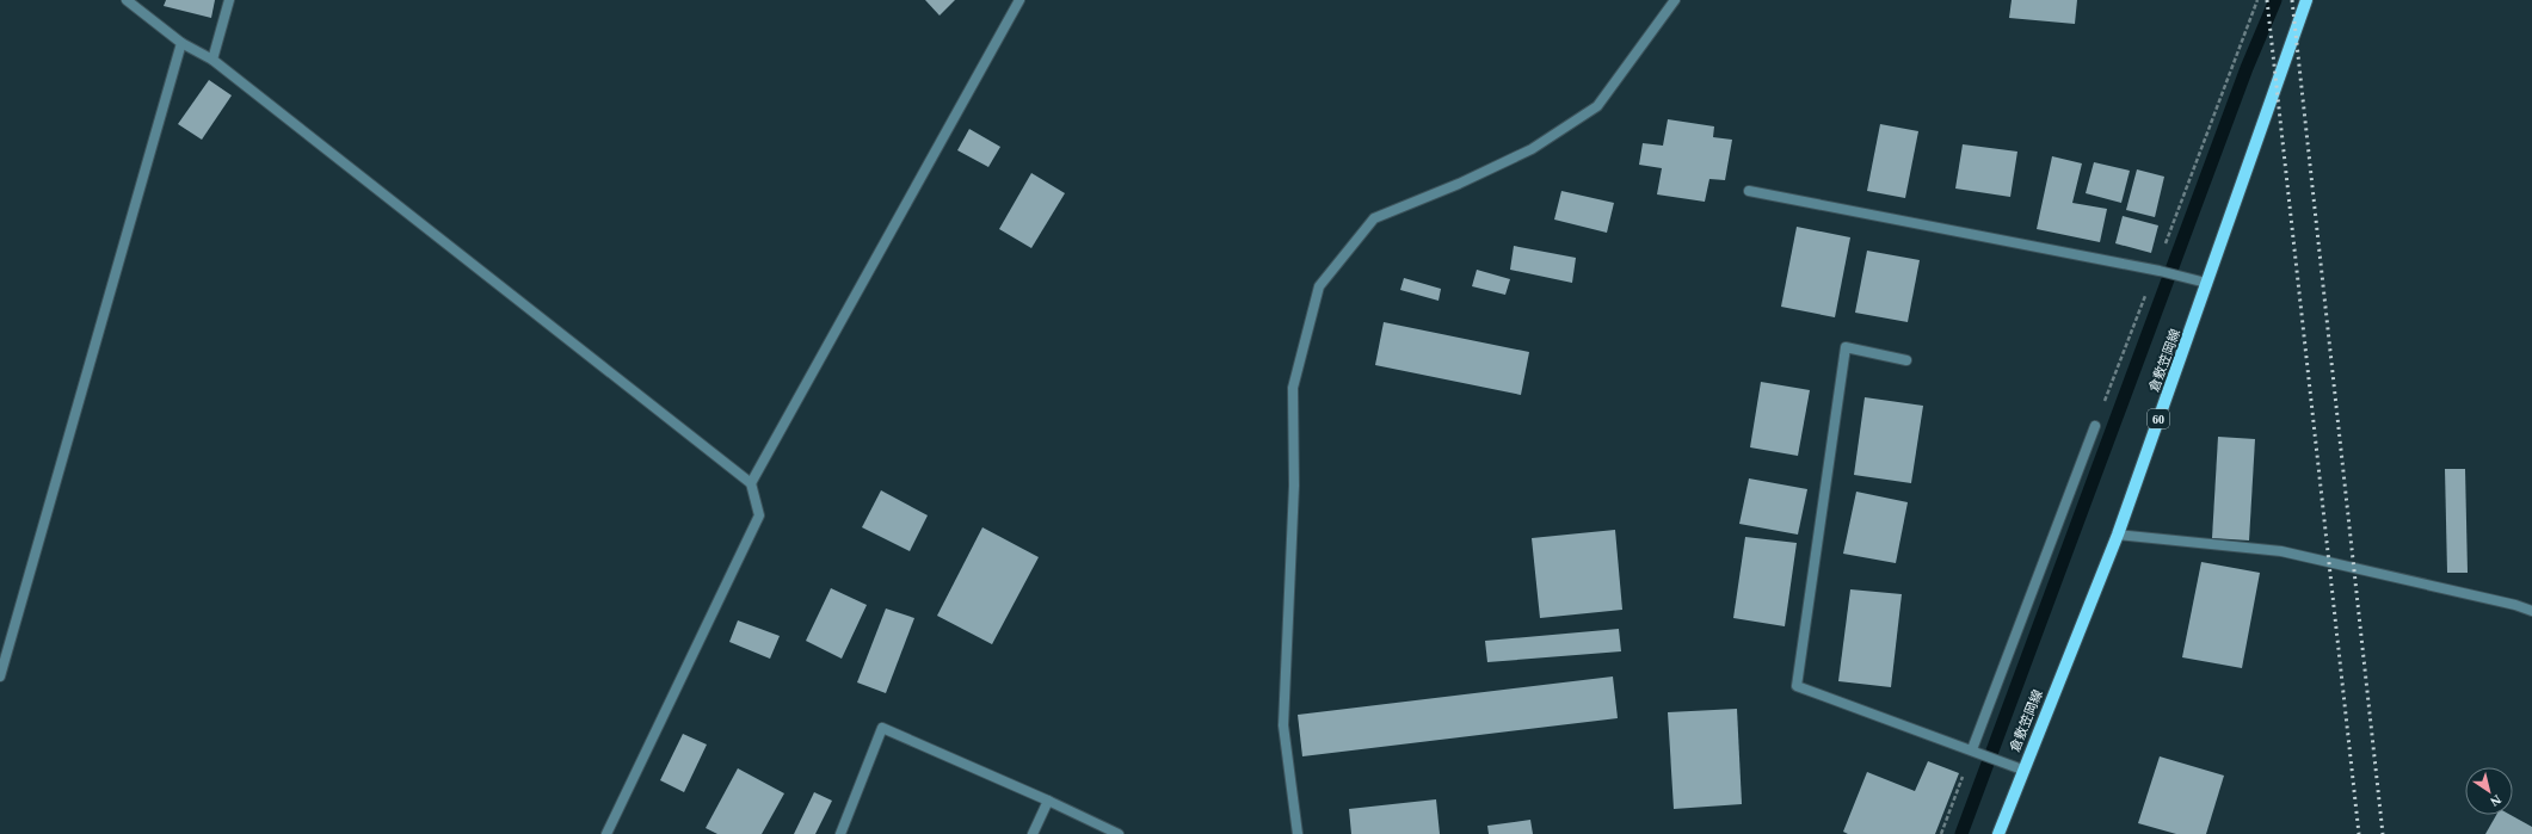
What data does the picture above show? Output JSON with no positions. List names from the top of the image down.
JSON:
{
  "streets": {
    "main road": ["倉敷笠岡線", "60"]
  },
  "north": "bottom right"
}
